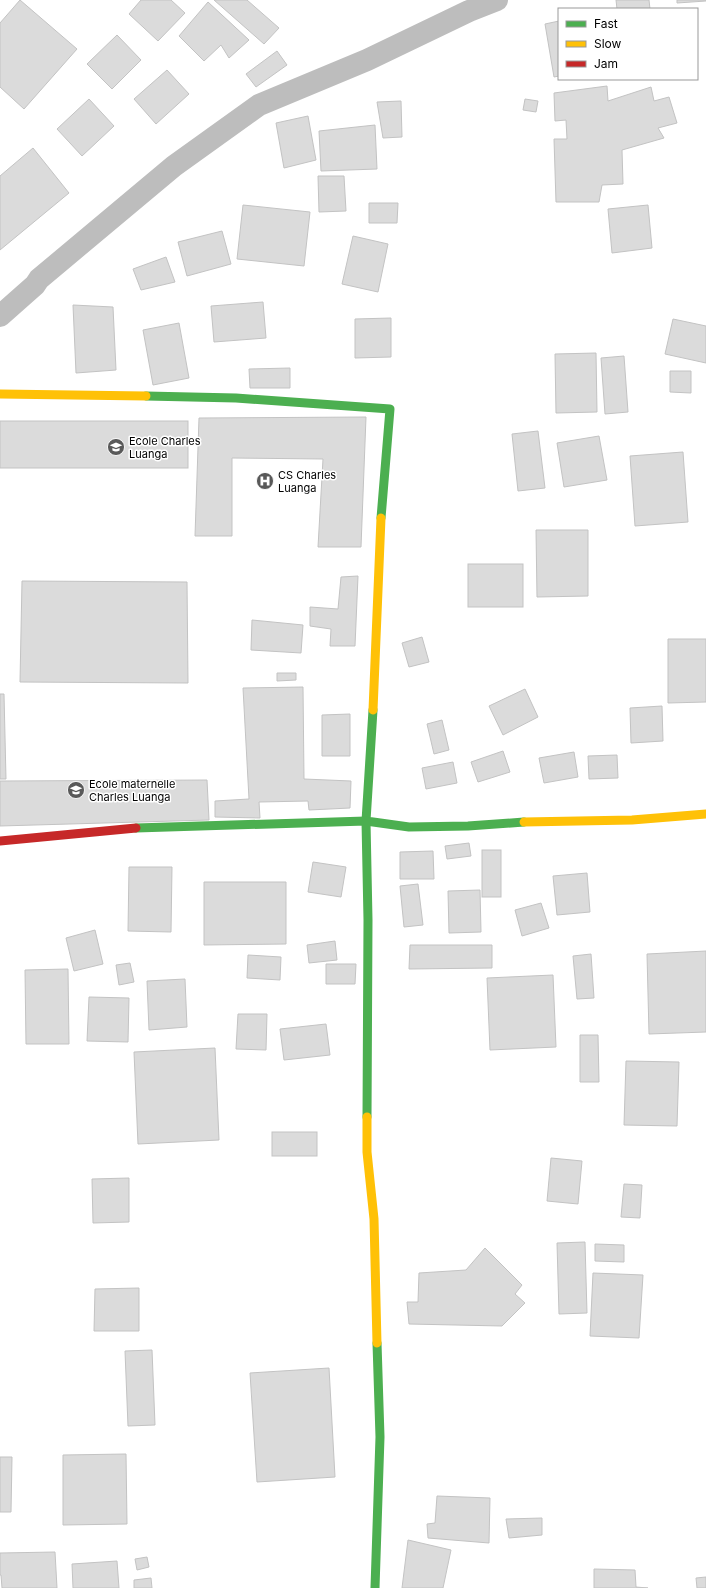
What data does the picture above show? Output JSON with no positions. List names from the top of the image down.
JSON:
{
  "places": {
    "school or university": ["Ecole Charles Luanga", "Ecole maternelle Charles Luanga"],
    "hospital": ["CS Charles Luanga"]
  },
  "legend": ["Fast", "Slow", "Jam"]
}
